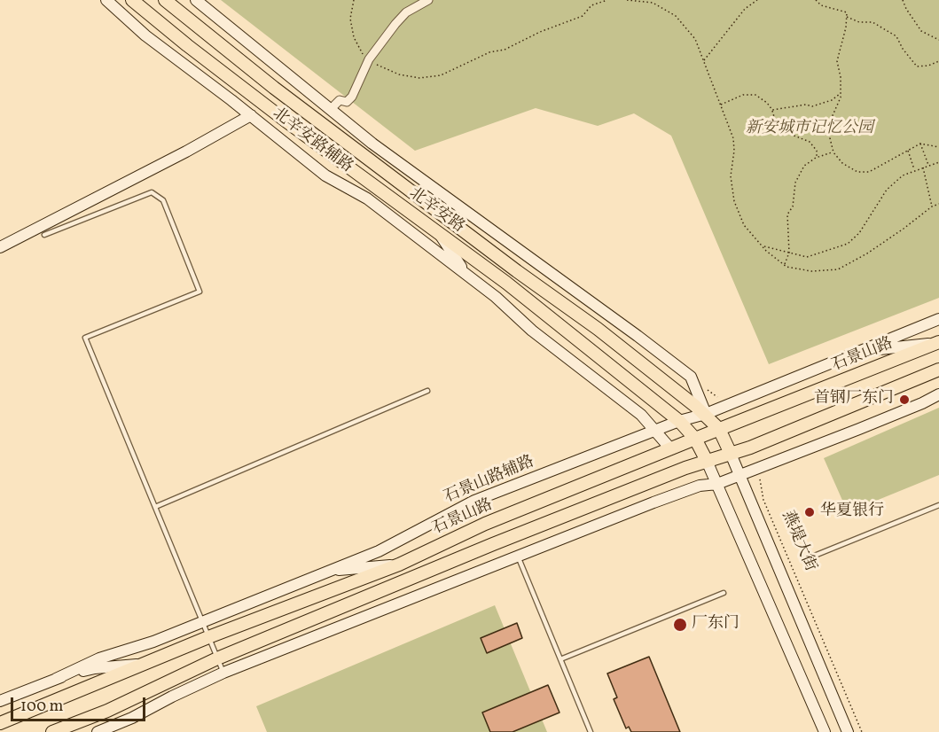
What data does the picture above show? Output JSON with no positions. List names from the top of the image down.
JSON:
{
  "streets": {
    "main road": ["北辛安路", "石景山路"],
    "street": ["北辛安路辅路", "石景山路辅路", "燕堤大街"]
  },
  "crossings": [
    ["北辛安路辅路", "石景山路"],
    ["北辛安路辅路", "石景山路辅路"],
    ["北辛安路", "石景山路"],
    ["北辛安路", "石景山路辅路"],
    ["北辛安路", "燕堤大街"]
  ],
  "parks": ["新安城市记忆公园"],
  "places": ["首钢厂东门", "华夏银行", "厂东门"],
  "scale_bar": "100 m"
}
